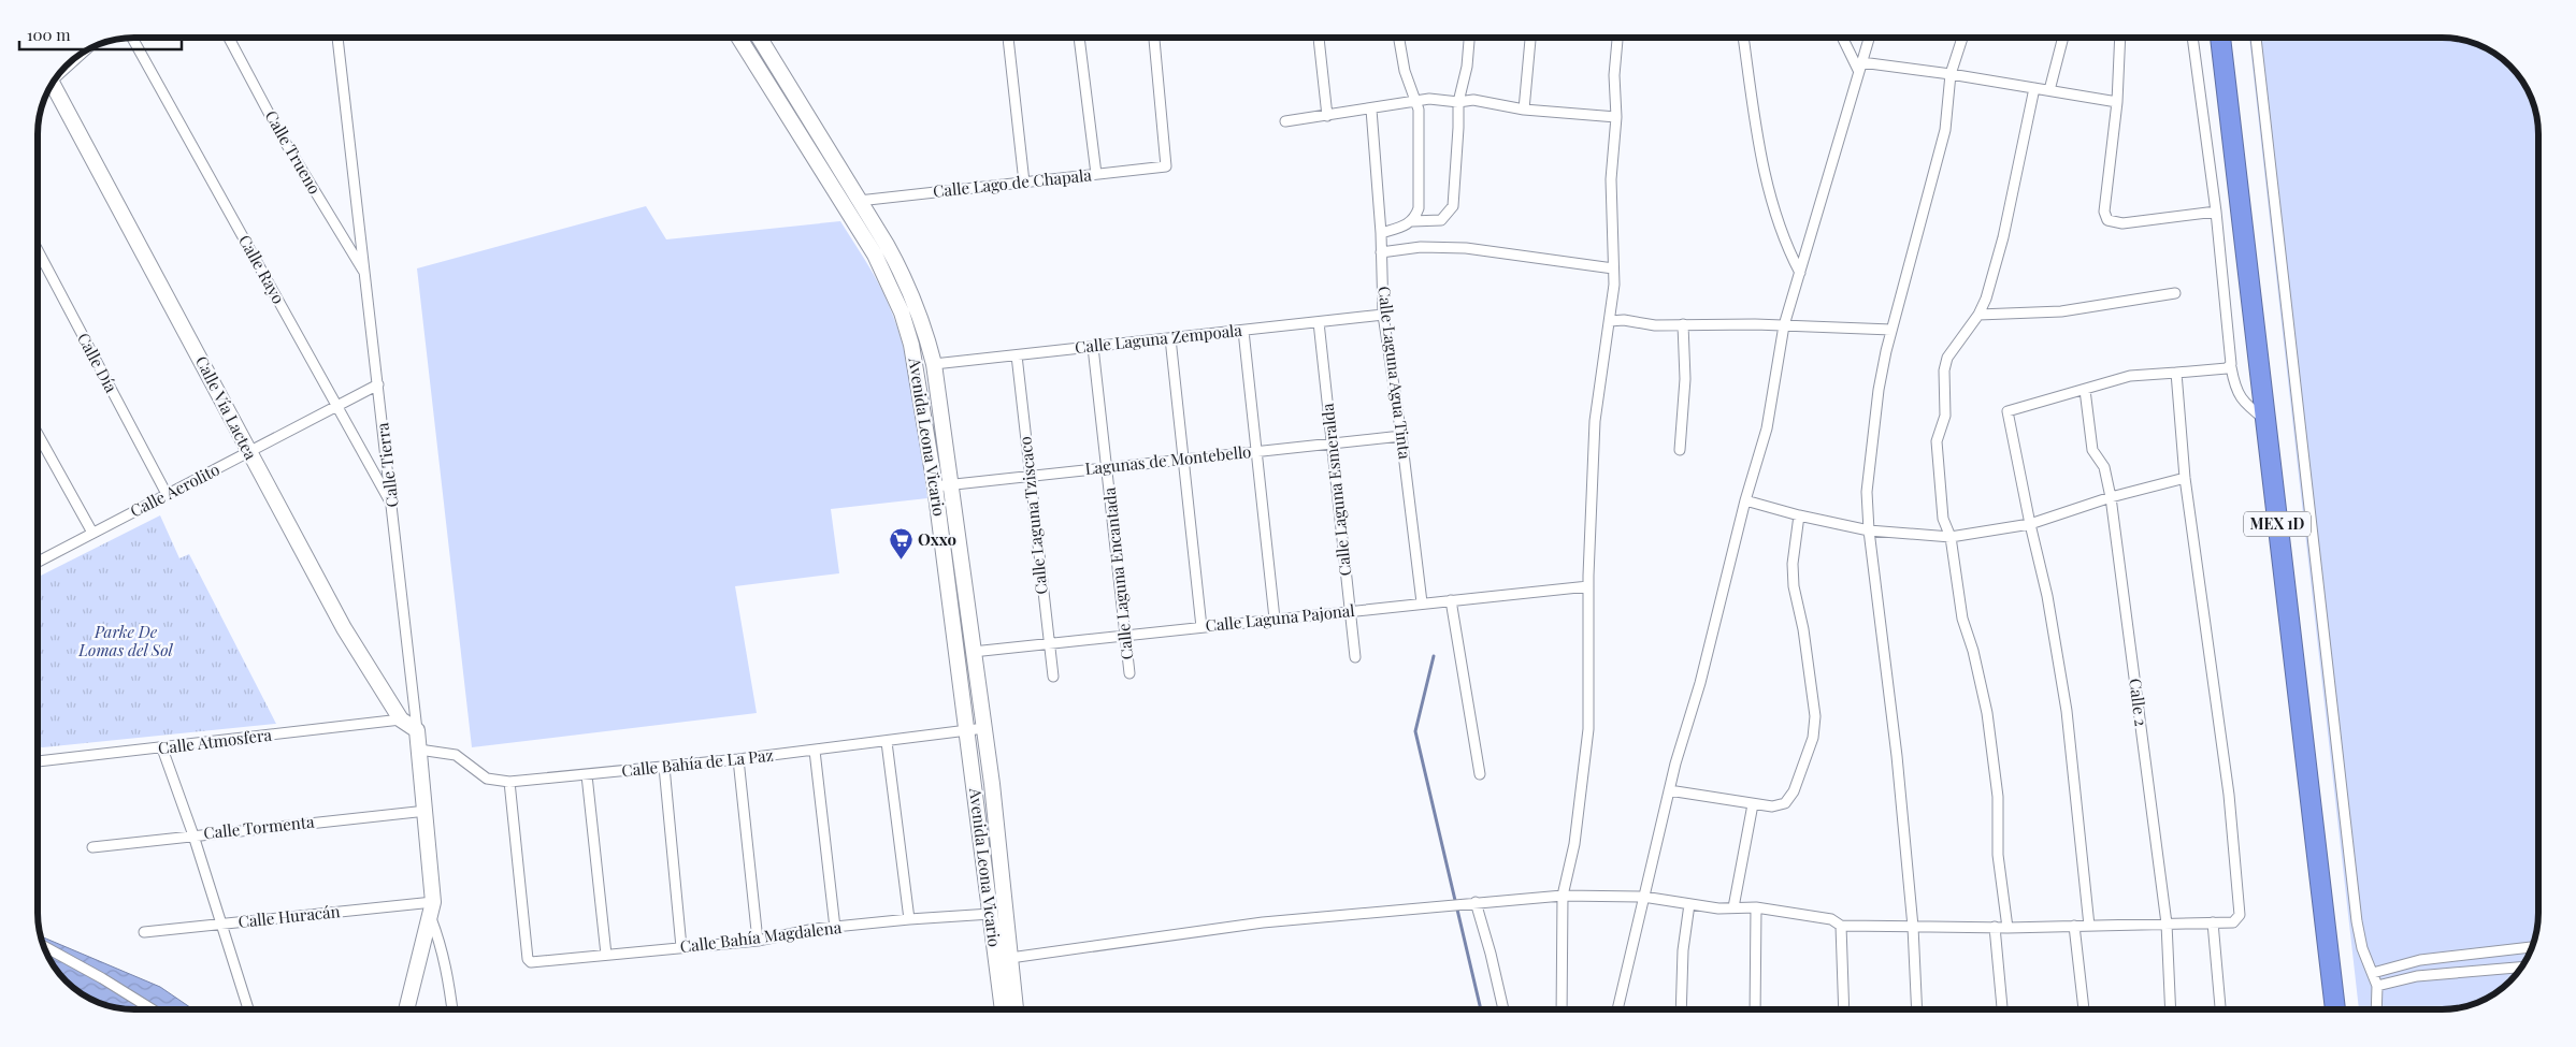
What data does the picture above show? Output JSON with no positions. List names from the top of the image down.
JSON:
{
  "streets": {
    "highway": ["MEX 1D"],
    "street": [
      "Calle Trueno",
      "Calle Lago de Chapala",
      "Calle Rayo",
      "Calle Laguna Zempoala",
      "Calle Día",
      "Calle Laguna Agua Tinta",
      "Calle Vía Lactea",
      "Avenida Leona Vicario",
      "Lagunas de Montebello",
      "Calle Tierra",
      "Calle Laguna Esmeralda",
      "Calle Aerolito",
      "Calle Laguna Tziscaco",
      "Calle Laguna Encantada",
      "Calle Laguna Pajonal",
      "Calle 2",
      "Calle Atmosfera",
      "Calle Bahía de La Paz",
      "Calle Tormenta",
      "Calle Huracán",
      "Calle Bahía Magdalena"
    ]
  },
  "crossings": [
    ["Calle Trueno", "Calle Tierra"],
    ["Calle Lago de Chapala", "Avenida Leona Vicario"],
    ["Calle Rayo", "Calle Tierra"],
    ["Calle Rayo", "Calle Aerolito"],
    ["Calle Laguna Zempoala", "Calle Laguna Agua Tinta"],
    ["Calle Laguna Zempoala", "Avenida Leona Vicario"],
    ["Calle Laguna Zempoala", "Calle Laguna Esmeralda"],
    ["Calle Laguna Zempoala", "Calle Laguna Tziscaco"],
    ["Calle Laguna Zempoala", "Calle Laguna Encantada"],
    ["Calle Día", "Calle Aerolito"],
    ["Calle Laguna Agua Tinta", "Lagunas de Montebello"],
    ["Calle Laguna Agua Tinta", "Calle Laguna Pajonal"],
    ["Calle Vía Lactea", "Calle Tierra"],
    ["Calle Vía Lactea", "Calle Aerolito"],
    ["Calle Vía Lactea", "Calle Atmosfera"],
    ["Avenida Leona Vicario", "Lagunas de Montebello"],
    ["Avenida Leona Vicario", "Calle Laguna Pajonal"],
    ["Avenida Leona Vicario", "Calle Bahía de La Paz"],
    ["Avenida Leona Vicario", "Calle Bahía Magdalena"],
    ["Lagunas de Montebello", "Calle Laguna Esmeralda"],
    ["Lagunas de Montebello", "Calle Laguna Tziscaco"],
    ["Lagunas de Montebello", "Calle Laguna Encantada"],
    ["Calle Tierra", "Calle Aerolito"],
    ["Calle Tierra", "Calle Bahía de La Paz"],
    ["Calle Tierra", "Calle Tormenta"],
    ["Calle Tierra", "Calle Huracán"],
    ["Calle Laguna Esmeralda", "Calle Laguna Pajonal"],
    ["Calle Laguna Tziscaco", "Calle Laguna Pajonal"],
    ["Calle Laguna Encantada", "Calle Laguna Pajonal"],
    ["Calle Bahía de La Paz", "Calle Bahía Magdalena"]
  ],
  "parks": ["Parke De Lomas del Sol"],
  "places": {
    "supermarket": ["Oxxo"]
  },
  "scale_bar": "100 m"
}
